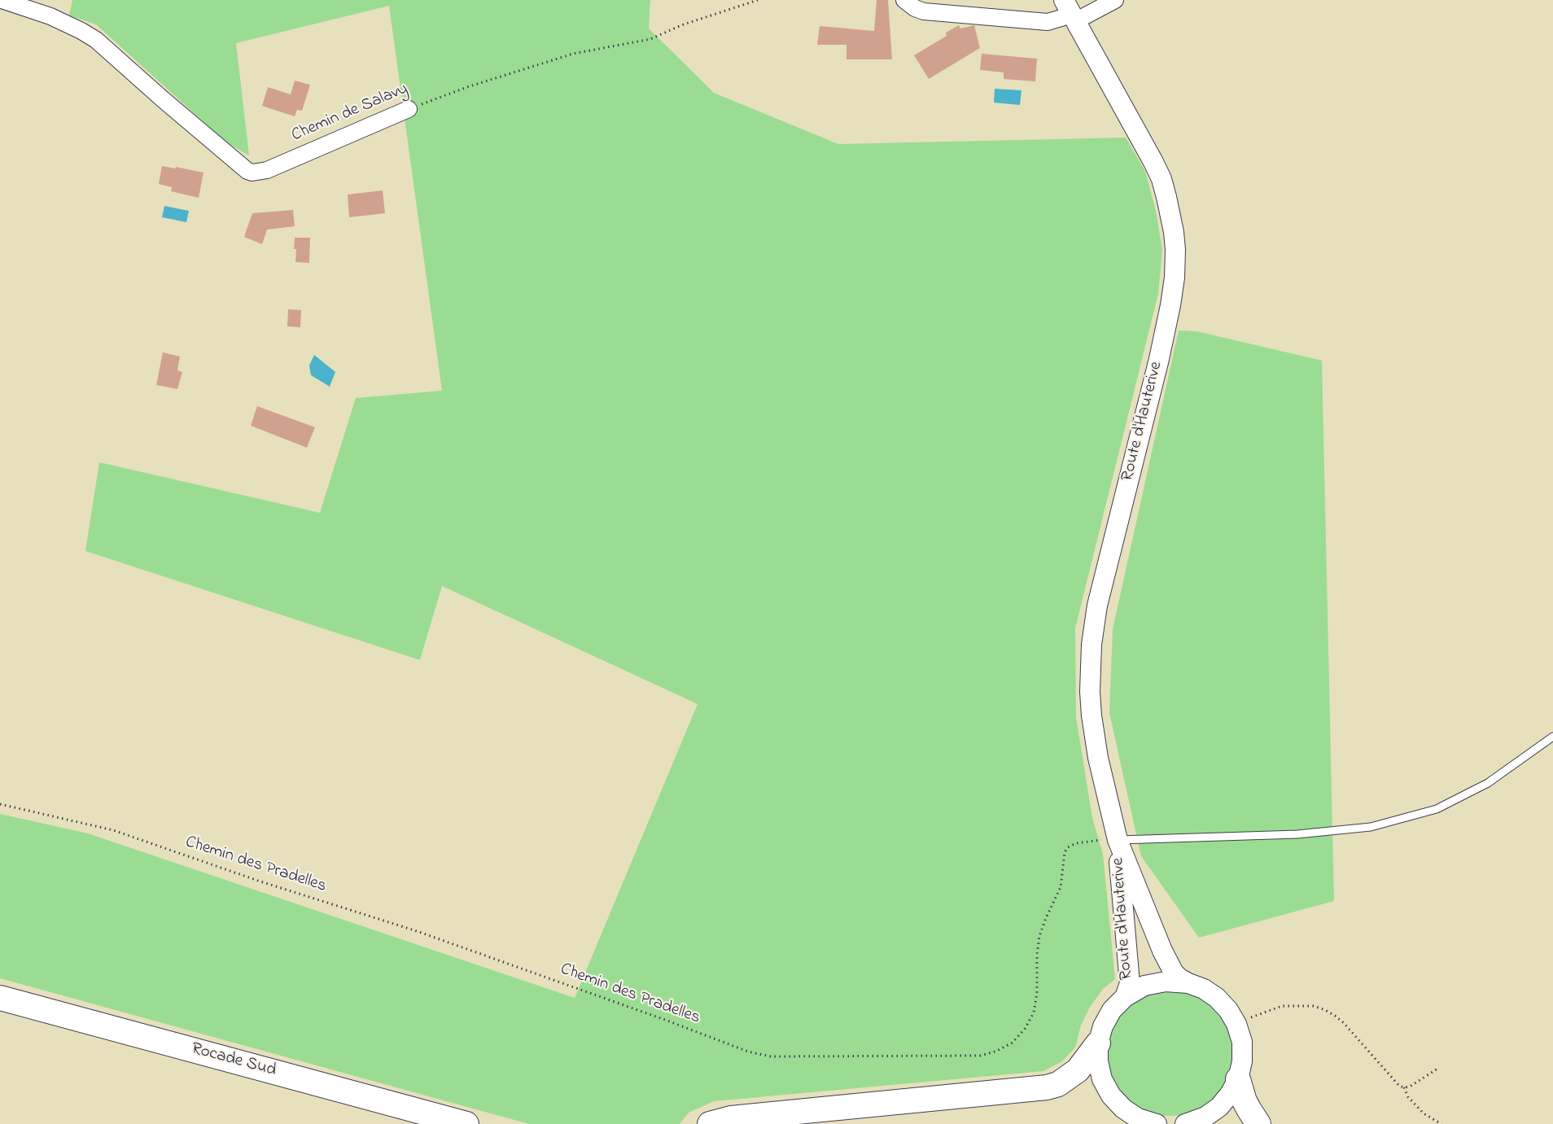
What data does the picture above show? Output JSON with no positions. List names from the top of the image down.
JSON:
{
  "streets": {
    "main road": ["Rocade Sud"],
    "street": ["Chemin de Salavy", "Route d'Hauterive"],
    "path": ["Chemin des Pradelles"]
  },
  "crossings": [
    ["Route d'Hauterive", "Chemin des Pradelles"]
  ]
}
